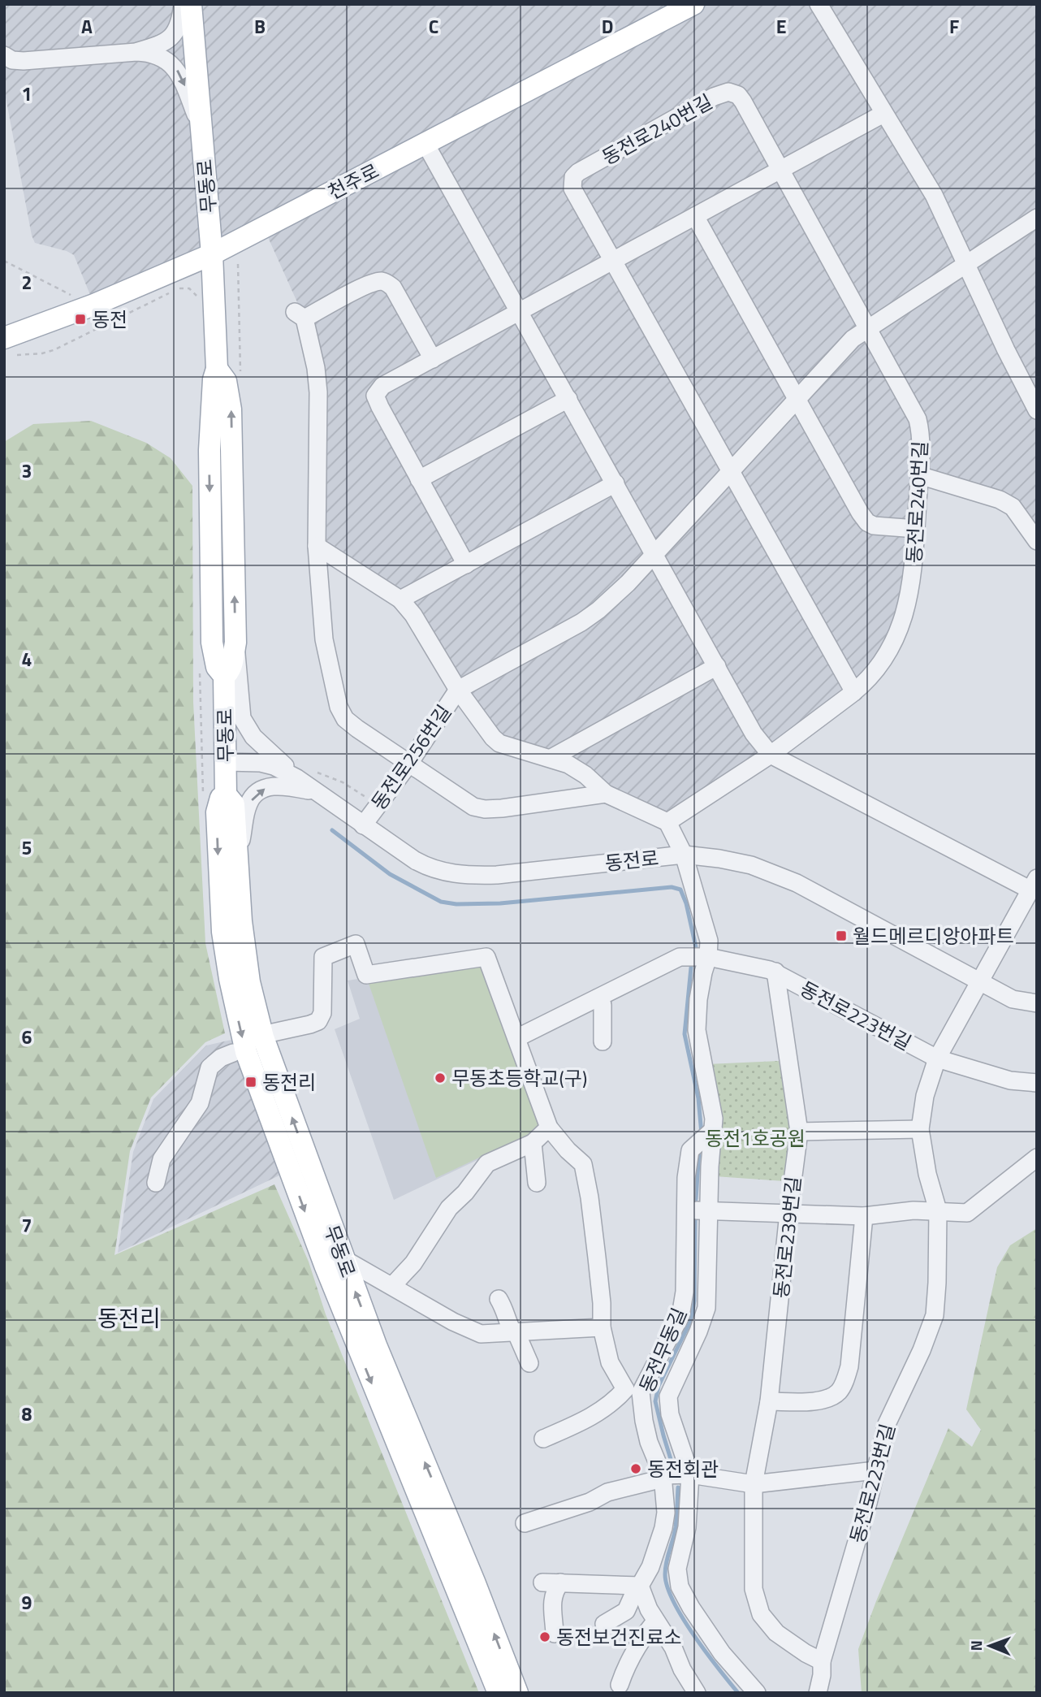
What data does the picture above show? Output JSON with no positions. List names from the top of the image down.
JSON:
{
  "streets": {
    "main road": ["천주로", "무동로"],
    "street": [
      "동전로240번길",
      "동전로256번길",
      "동전로",
      "동전로223번길",
      "동전로239번길",
      "동전무동길"
    ]
  },
  "crossings": [
    ["천주로", "무동로"],
    ["무동로", "동전로"],
    ["동전로256번길", "동전로"],
    ["동전로", "동전로223번길"],
    ["동전로223번길", "동전로239번길"]
  ],
  "districts": ["동전리"],
  "parks": ["동전1호공원"],
  "places": {
    "transit": ["동전", "월드메르디앙아파트", "동전리"],
    "other": ["무동초등학교(구)", "동전회관", "동전보건진료소"]
  },
  "north": "left",
  "grid": {
    "columns": [
      "A",
      "B",
      "C",
      "D",
      "E",
      "F"
    ],
    "rows": [
      "1",
      "2",
      "3",
      "4",
      "5",
      "6",
      "7",
      "8",
      "9"
    ]
  }
}
